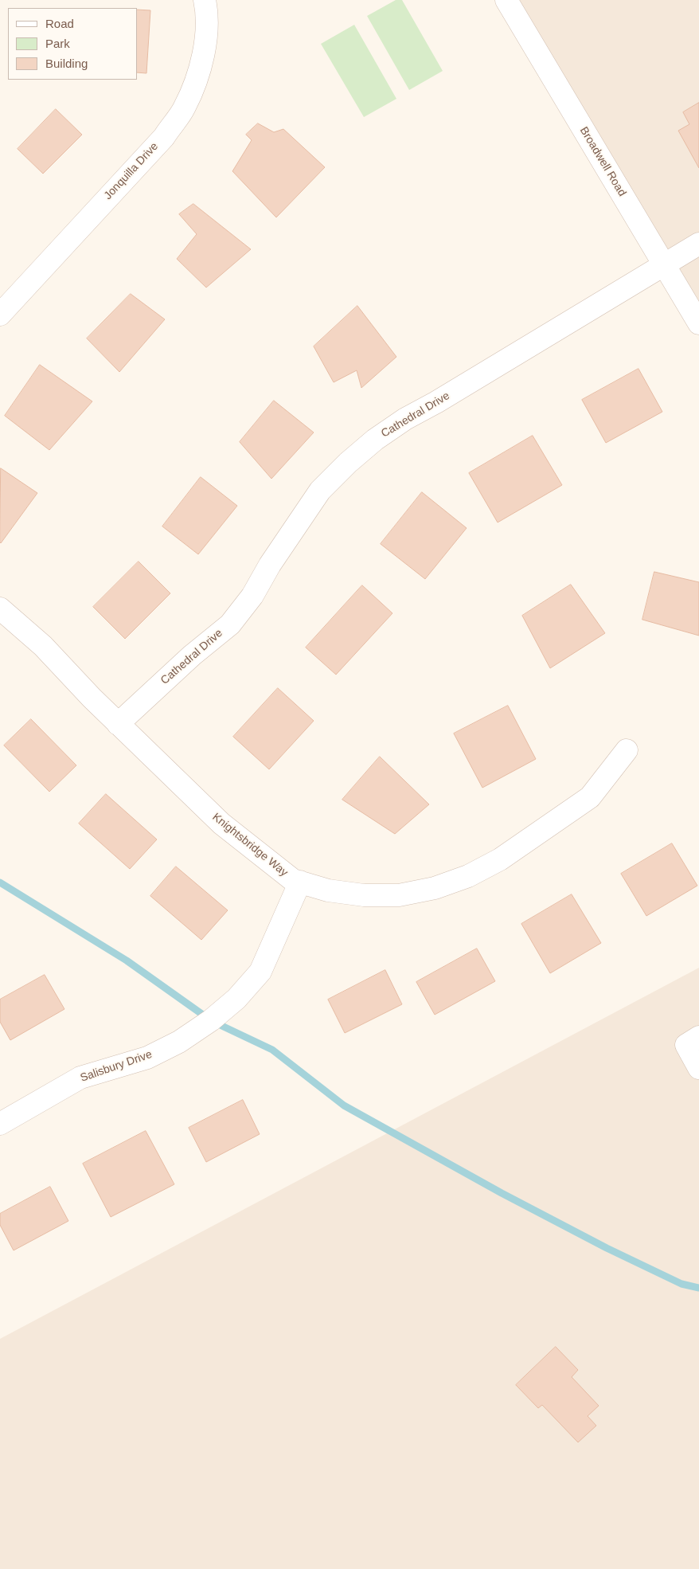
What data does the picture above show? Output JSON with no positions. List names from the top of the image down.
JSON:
{
  "streets": {
    "street": [
      "Broadwell Road",
      "Jonquilla Drive",
      "Cathedral Drive",
      "Knightsbridge Way",
      "Salisbury Drive"
    ]
  },
  "crossings": [
    ["Broadwell Road", "Cathedral Drive"],
    ["Cathedral Drive", "Knightsbridge Way"],
    ["Knightsbridge Way", "Salisbury Drive"]
  ],
  "legend": ["Road", "Park", "Building"]
}
